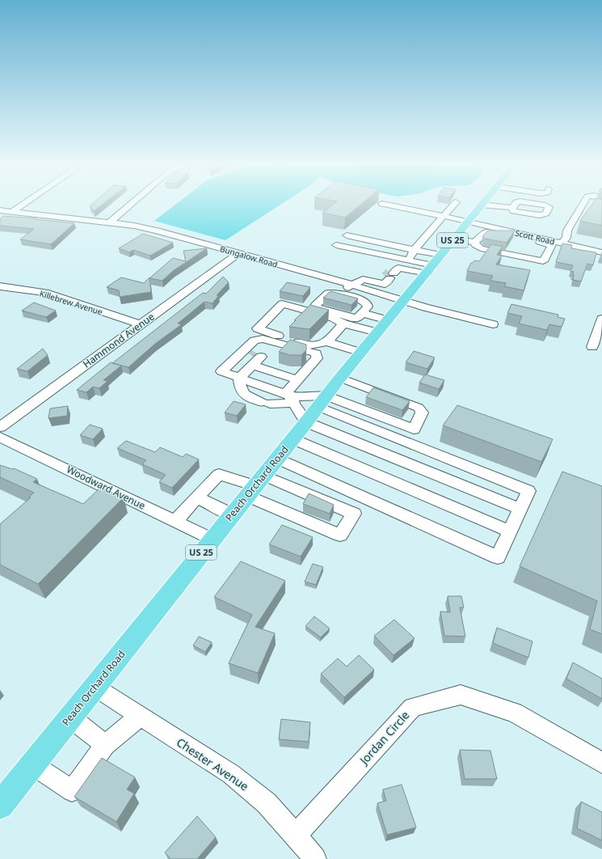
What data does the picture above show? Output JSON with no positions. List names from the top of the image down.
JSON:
{
  "streets": {
    "main road": ["US 25", "Peach Orchard Road"],
    "street": [
      "Scott Road",
      "Bungalow Road",
      "Killebrew Avenue",
      "Hammond Avenue",
      "Woodward Avenue",
      "Jordan Circle",
      "Chester Avenue"
    ]
  },
  "crossings": [
    ["Scott Road", "Peach Orchard Road"],
    ["Bungalow Road", "Hammond Avenue"],
    ["Bungalow Road", "Peach Orchard Road"],
    ["Killebrew Avenue", "Hammond Avenue"],
    ["Peach Orchard Road", "Woodward Avenue"],
    ["Peach Orchard Road", "Chester Avenue"],
    ["Jordan Circle", "Chester Avenue"]
  ]
}
